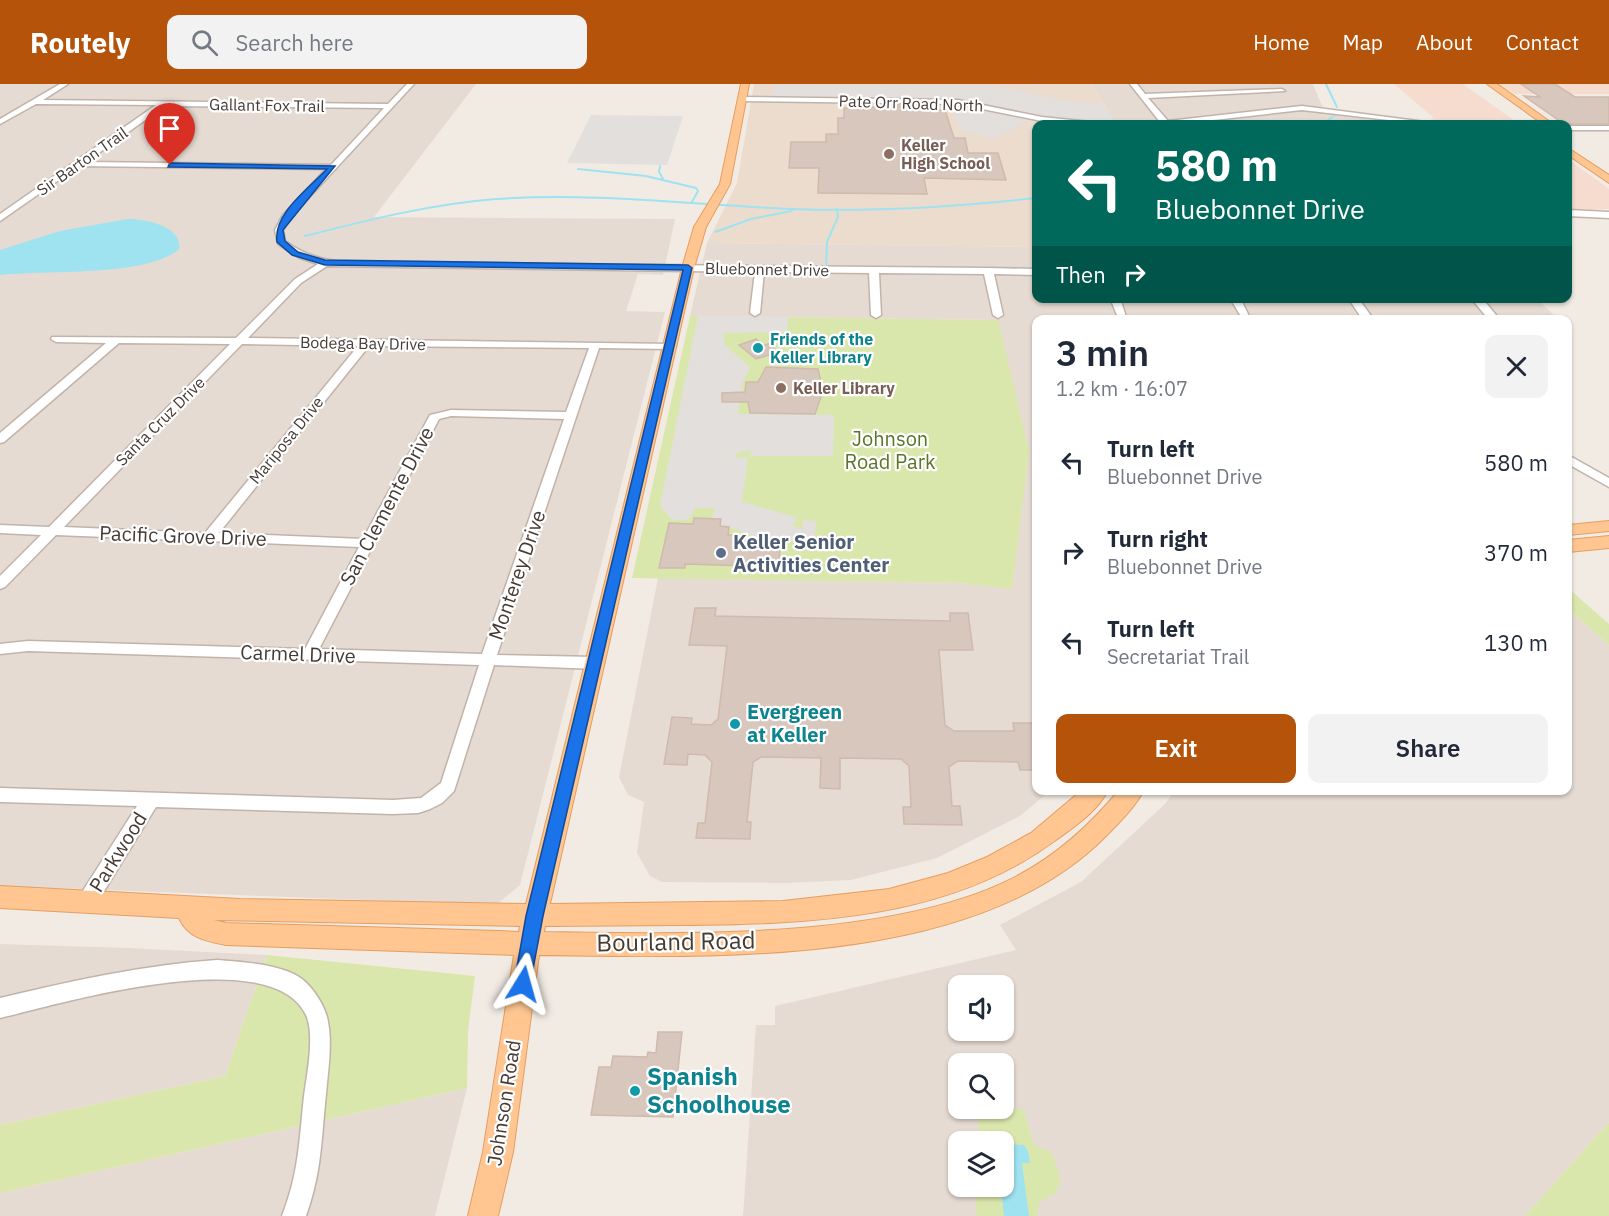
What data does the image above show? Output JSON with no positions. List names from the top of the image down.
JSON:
{
  "streets": {
    "main road": ["Bourland Road", "Johnson Road"],
    "street": [
      "Pate Orr Road North",
      "Gallant Fox Trail",
      "Sir Barton Trail",
      "Bluebonnet Drive",
      "Bodega Bay Drive",
      "Santa Cruz Drive",
      "Mariposa Drive",
      "San Clemente Drive",
      "Pacific Grove Drive",
      "Monterey Drive",
      "Carmel Drive",
      "Parkwood"
    ]
  },
  "crossings": [
    ["Pate Orr Road North", "Johnson Road"],
    ["Gallant Fox Trail", "Sir Barton Trail"],
    ["Gallant Fox Trail", "Bluebonnet Drive"],
    ["Bluebonnet Drive", "Santa Cruz Drive"],
    ["Bluebonnet Drive", "Johnson Road"],
    ["Bodega Bay Drive", "Santa Cruz Drive"],
    ["Bodega Bay Drive", "Mariposa Drive"],
    ["Bodega Bay Drive", "Monterey Drive"],
    ["Bodega Bay Drive", "Johnson Road"],
    ["Santa Cruz Drive", "Pacific Grove Drive"],
    ["Mariposa Drive", "Pacific Grove Drive"],
    ["San Clemente Drive", "Pacific Grove Drive"],
    ["San Clemente Drive", "Monterey Drive"],
    ["San Clemente Drive", "Carmel Drive"],
    ["Monterey Drive", "Carmel Drive"],
    ["Monterey Drive", "Parkwood"],
    ["Carmel Drive", "Johnson Road"],
    ["Parkwood", "Bourland Road"],
    ["Bourland Road", "Johnson Road"]
  ],
  "parks": ["Johnson Road Park"],
  "places": [
    "Keller High School",
    "Friends of the Keller Library",
    "Keller Library",
    "Keller Senior Activities Center",
    "Evergreen at Keller",
    "Spanish Schoolhouse"
  ],
  "page": {
    "header": "Routely",
    "search": "Search here",
    "nav": [
      "Home",
      "Map",
      "About",
      "Contact"
    ],
    "turn": ["580 m", "Bluebonnet Drive"],
    "then": "Then",
    "heading": ["3 min", "1.2 km · 16:07"],
    "list": [
      {
        "name": "Turn left",
        "note": "Bluebonnet Drive",
        "value": "580 m"
      },
      {
        "name": "Turn right",
        "note": "Bluebonnet Drive",
        "value": "370 m"
      },
      {
        "name": "Turn left",
        "note": "Secretariat Trail",
        "value": "130 m"
      }
    ],
    "buttons": ["Exit", "Share"]
  }
}
